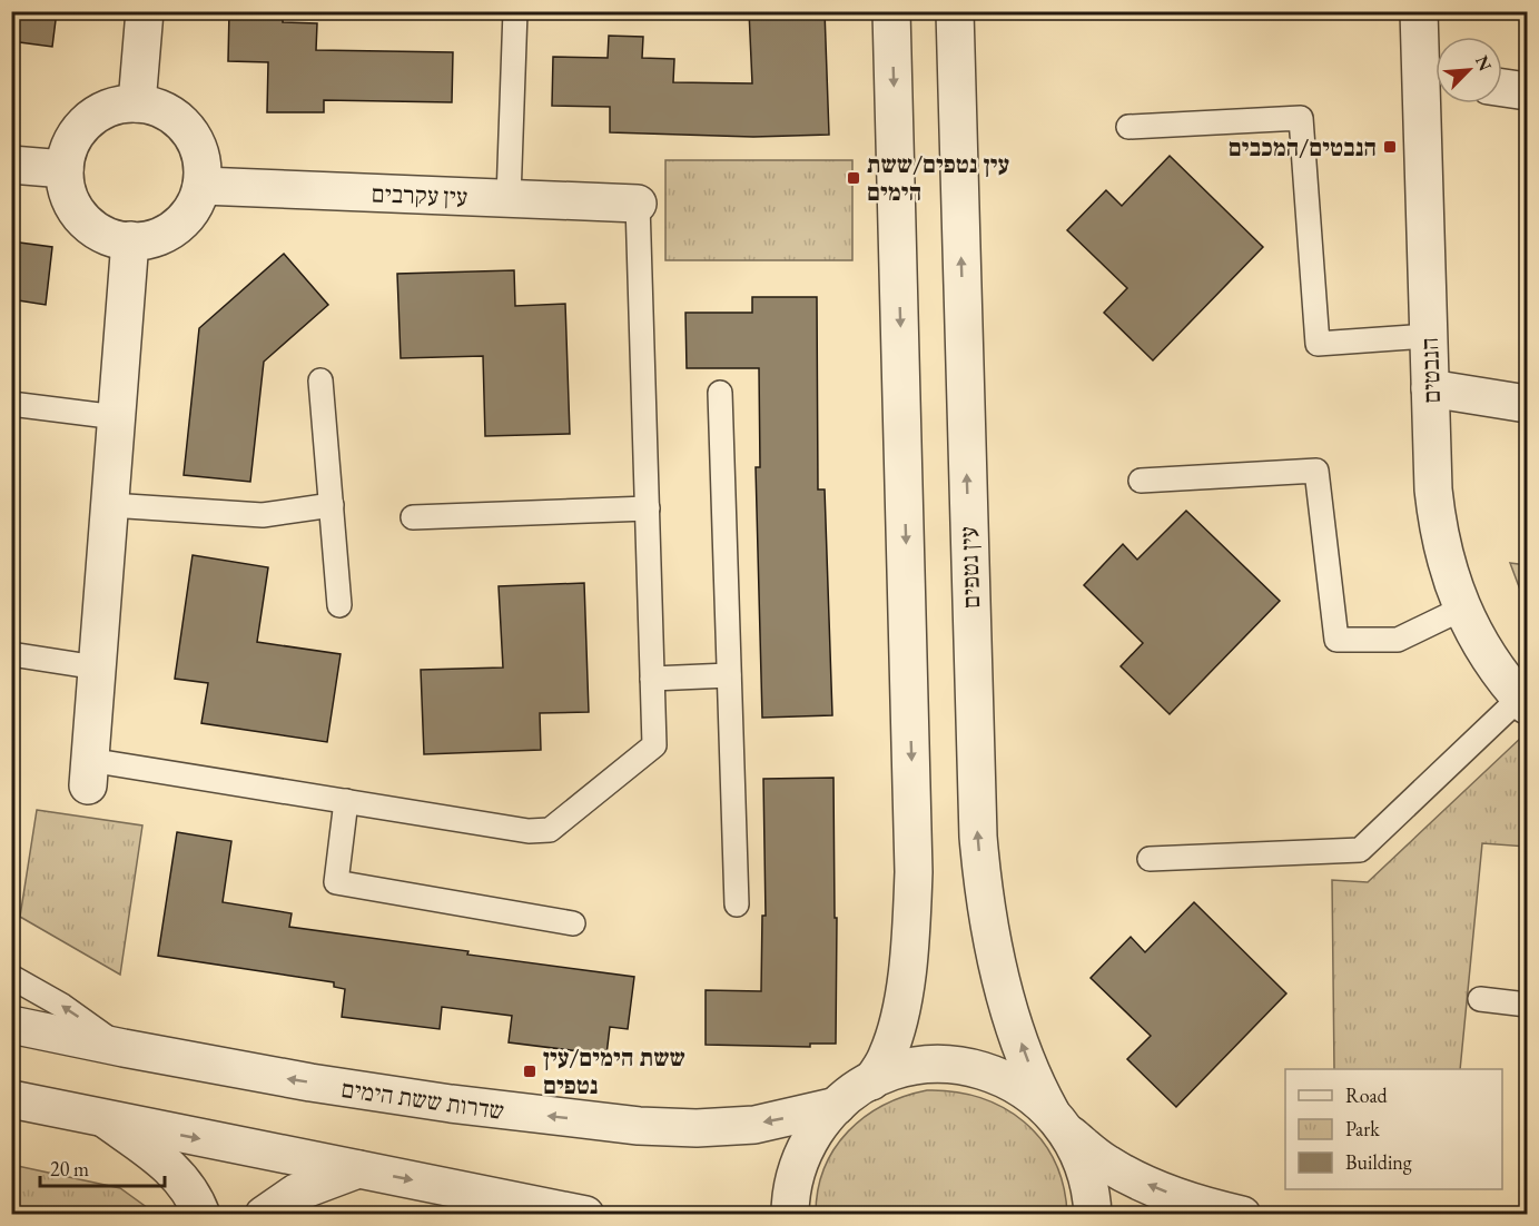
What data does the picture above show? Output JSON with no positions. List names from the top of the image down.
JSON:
{
  "streets": {
    "street": [
      "עין עקרבים",
      "הנבטים",
      "עין נטפים",
      "שדרות ששת הימים"
    ]
  },
  "places": {
    "transit": ["הנבטים/המכבים", "עין נטפים/ששת הימים", "ששת הימים/עין נטפים"]
  },
  "legend": ["Road", "Park", "Building"],
  "scale_bar": "20 m",
  "north": "top right"
}
